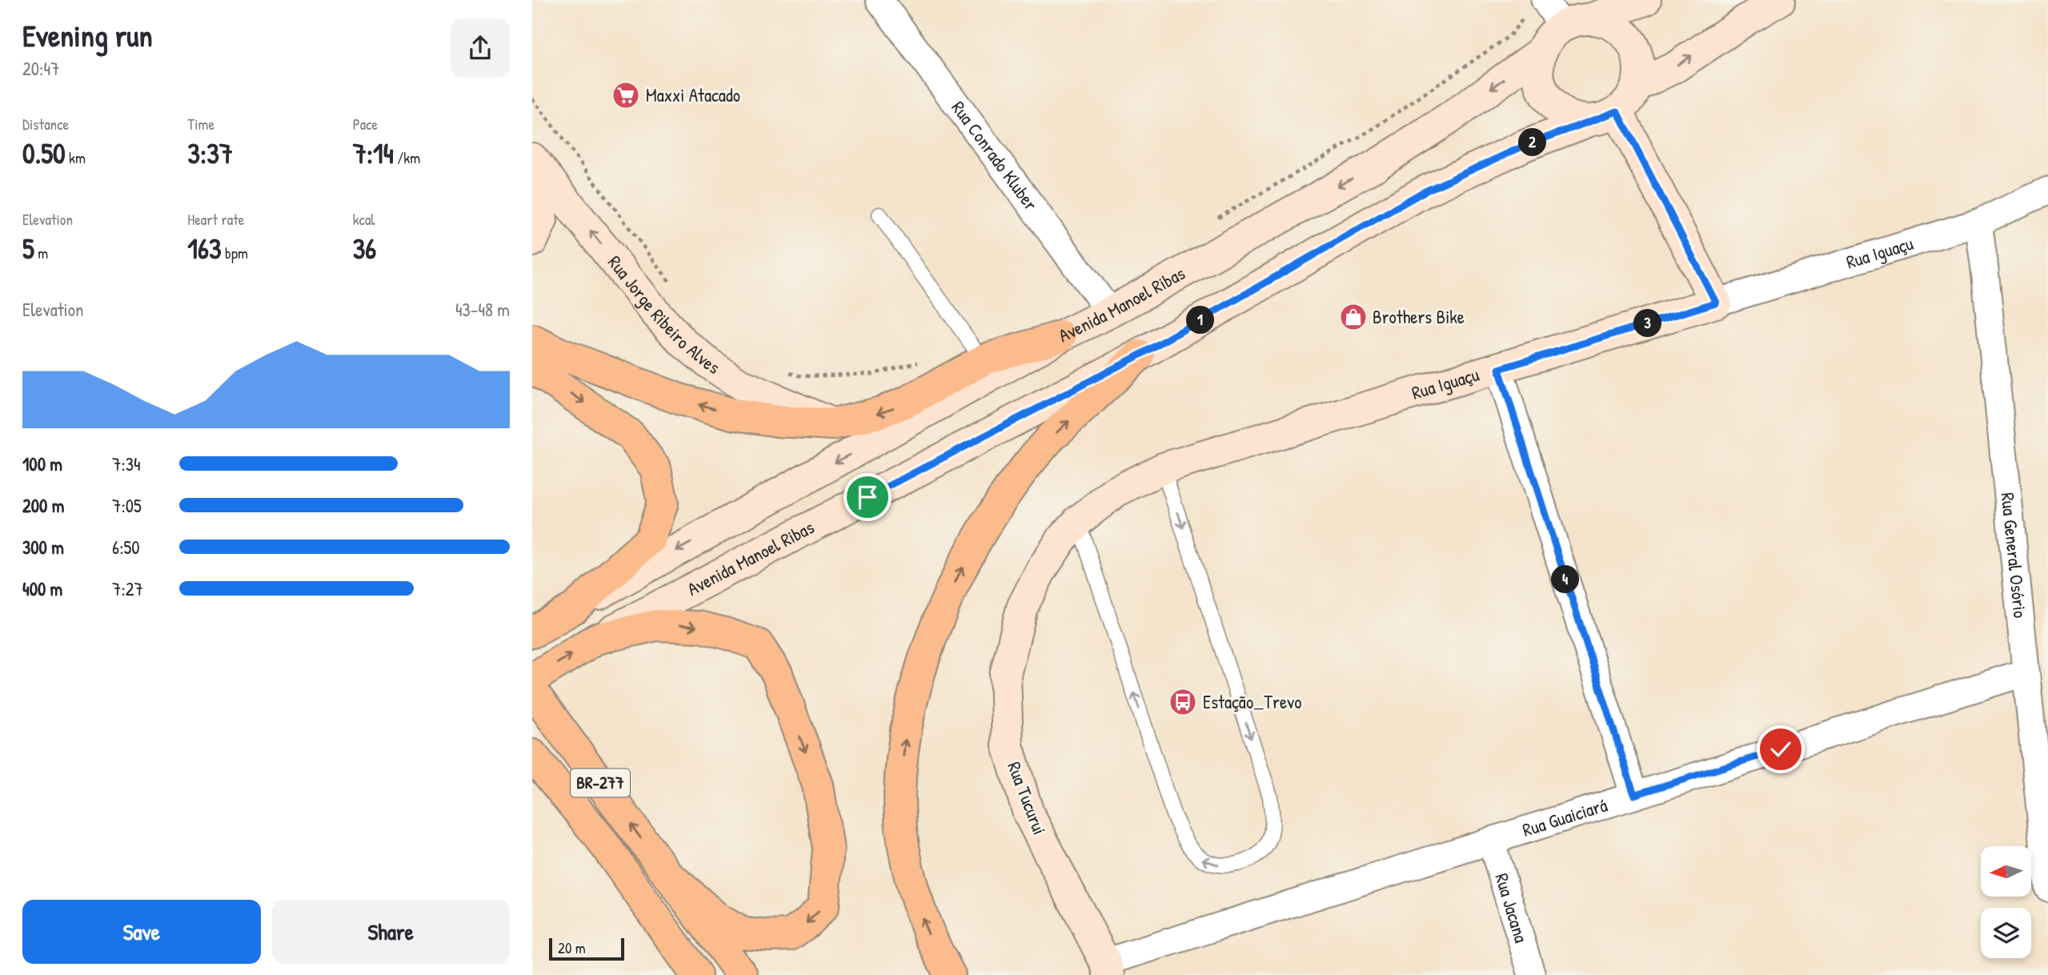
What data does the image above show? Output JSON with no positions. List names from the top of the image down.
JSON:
{
  "streets": {
    "highway": ["BR-277"],
    "main road": [
      "Rua Iguaçu",
      "Avenida Manoel Ribas",
      "Rua Jorge Ribeiro Alves",
      "Rua Tucurui"
    ],
    "street": [
      "Rua Conrado Kluber",
      "Rua General Osório",
      "Rua Guaiciará",
      "Rua Jacana"
    ]
  },
  "crossings": [
    ["Rua Conrado Kluber", "Avenida Manoel Ribas"],
    ["Rua Iguaçu", "Rua General Osório"],
    ["Rua Iguaçu", "Rua Tucurui"],
    ["Rua General Osório", "Rua Guaiciará"],
    ["Rua Tucurui", "Rua Guaiciará"],
    ["Rua Guaiciará", "Rua Jacana"]
  ],
  "one_way": ["Rua Jorge Ribeiro Alves"],
  "places": {
    "supermarket": ["Maxxi Atacado"],
    "shop": ["Brothers Bike"],
    "bus stop": ["Estação_Trevo"]
  },
  "scale_bar": "20 m",
  "north": "left",
  "page": {
    "heading": ["Evening run", "20:47"],
    "stats": [
      ["Distance", "0.50 km"],
      ["Time", "3:37"],
      ["Pace", "7:14 /km"],
      ["Elevation", "5 m"],
      ["Heart rate", "163 bpm"],
      ["kcal", "36"]
    ],
    "pins": [
      "2",
      "1",
      "3",
      "4"
    ],
    "chart": ["Elevation", "43–48 m"],
    "list": [
      {
        "name": "100 m",
        "note": "7:34"
      },
      {
        "name": "200 m",
        "note": "7:05"
      },
      {
        "name": "300 m",
        "note": "6:50"
      },
      {
        "name": "400 m",
        "note": "7:27"
      }
    ],
    "buttons": ["Save", "Share"],
    "scale": "20 m"
  }
}
